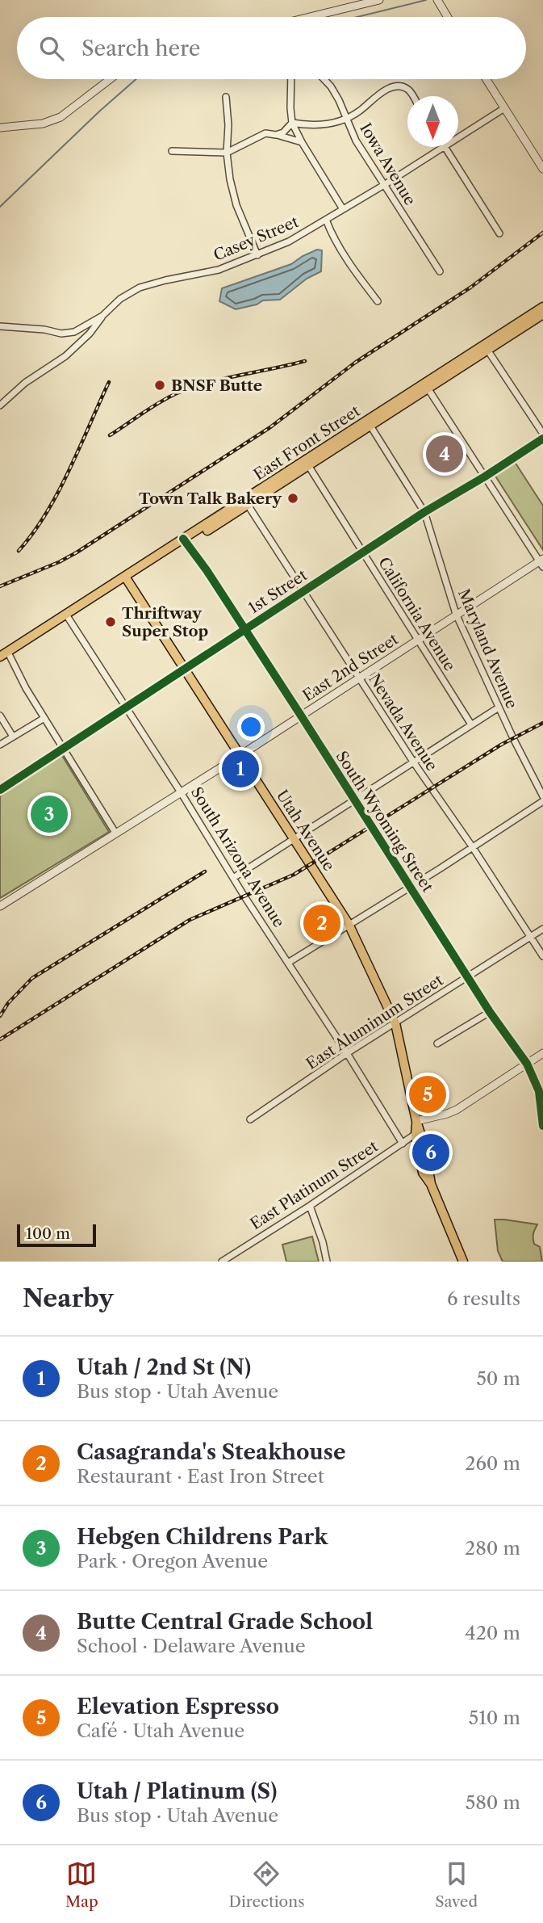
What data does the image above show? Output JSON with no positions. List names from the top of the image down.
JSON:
{
  "streets": {
    "main road": ["East Front Street", "Utah Avenue"],
    "street": [
      "Iowa Avenue",
      "Casey Street",
      "1st Street",
      "California Avenue",
      "Maryland Avenue",
      "East 2nd Street",
      "Nevada Avenue",
      "South Wyoming Street",
      "South Arizona Avenue",
      "East Aluminum Street",
      "East Platinum Street"
    ]
  },
  "crossings": [
    ["Iowa Avenue", "Casey Street"],
    ["East Front Street", "California Avenue"],
    ["East Front Street", "Maryland Avenue"],
    ["East Front Street", "Nevada Avenue"],
    ["East Front Street", "South Wyoming Street"],
    ["East Front Street", "Utah Avenue"],
    ["East Front Street", "South Arizona Avenue"],
    ["1st Street", "California Avenue"],
    ["1st Street", "Maryland Avenue"],
    ["1st Street", "Nevada Avenue"],
    ["1st Street", "South Wyoming Street"],
    ["1st Street", "Utah Avenue"],
    ["1st Street", "South Arizona Avenue"],
    ["California Avenue", "East 2nd Street"],
    ["Maryland Avenue", "East 2nd Street"],
    ["East 2nd Street", "Nevada Avenue"],
    ["East 2nd Street", "South Wyoming Street"],
    ["East 2nd Street", "Utah Avenue"],
    ["East 2nd Street", "South Arizona Avenue"],
    ["Nevada Avenue", "East Aluminum Street"],
    ["South Wyoming Street", "East Aluminum Street"],
    ["Utah Avenue", "East Aluminum Street"],
    ["Utah Avenue", "East Platinum Street"],
    ["South Arizona Avenue", "East Aluminum Street"],
    ["South Arizona Avenue", "East Platinum Street"]
  ],
  "places": ["BNSF Butte", "Town Talk Bakery", "Thriftway Super Stop"],
  "scale_bar": "100 m",
  "north": "bottom",
  "page": {
    "search": "Search here",
    "pins": [
      "4",
      "1",
      "3",
      "2",
      "5",
      "6"
    ],
    "scale": "100 m",
    "heading": ["Nearby", "6 results"],
    "list": [
      {
        "mark": "1",
        "name": "Utah / 2nd St (N)",
        "note": "Bus stop · Utah Avenue",
        "value": "50 m"
      },
      {
        "mark": "2",
        "name": "Casagranda's Steakhouse",
        "note": "Restaurant · East Iron Street",
        "value": "260 m"
      },
      {
        "mark": "3",
        "name": "Hebgen Childrens Park",
        "note": "Park · Oregon Avenue",
        "value": "280 m"
      },
      {
        "mark": "4",
        "name": "Butte Central Grade School",
        "note": "School · Delaware Avenue",
        "value": "420 m"
      },
      {
        "mark": "5",
        "name": "Elevation Espresso",
        "note": "Café · Utah Avenue",
        "value": "510 m"
      },
      {
        "mark": "6",
        "name": "Utah / Platinum (S)",
        "note": "Bus stop · Utah Avenue",
        "value": "580 m"
      }
    ],
    "nav": ["Map", "Directions", "Saved"]
  }
}
